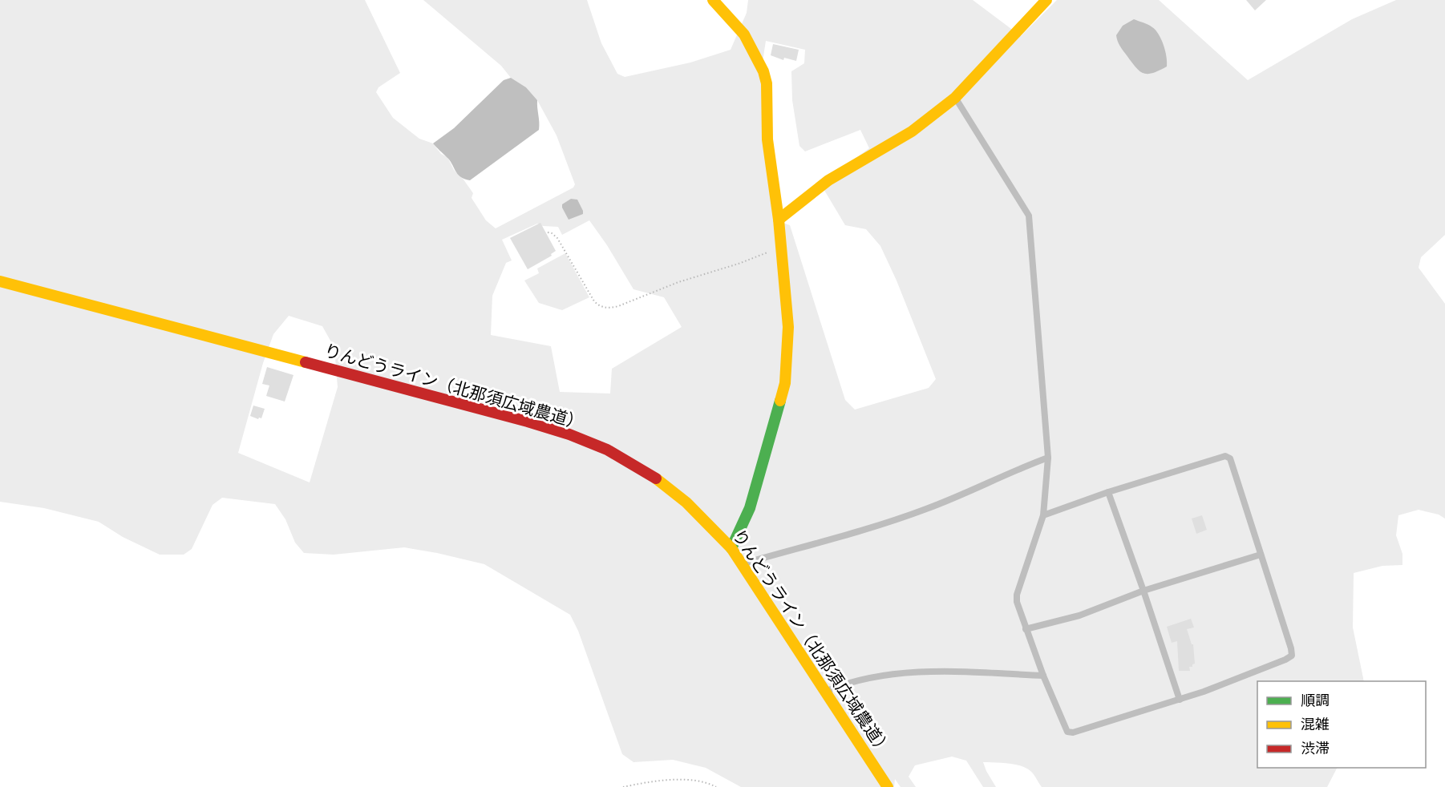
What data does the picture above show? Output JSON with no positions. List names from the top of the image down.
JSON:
{
  "streets": {
    "street": ["りんどうライン（北那須広域農道）"]
  },
  "legend": ["順調", "混雑", "渋滞"]
}
